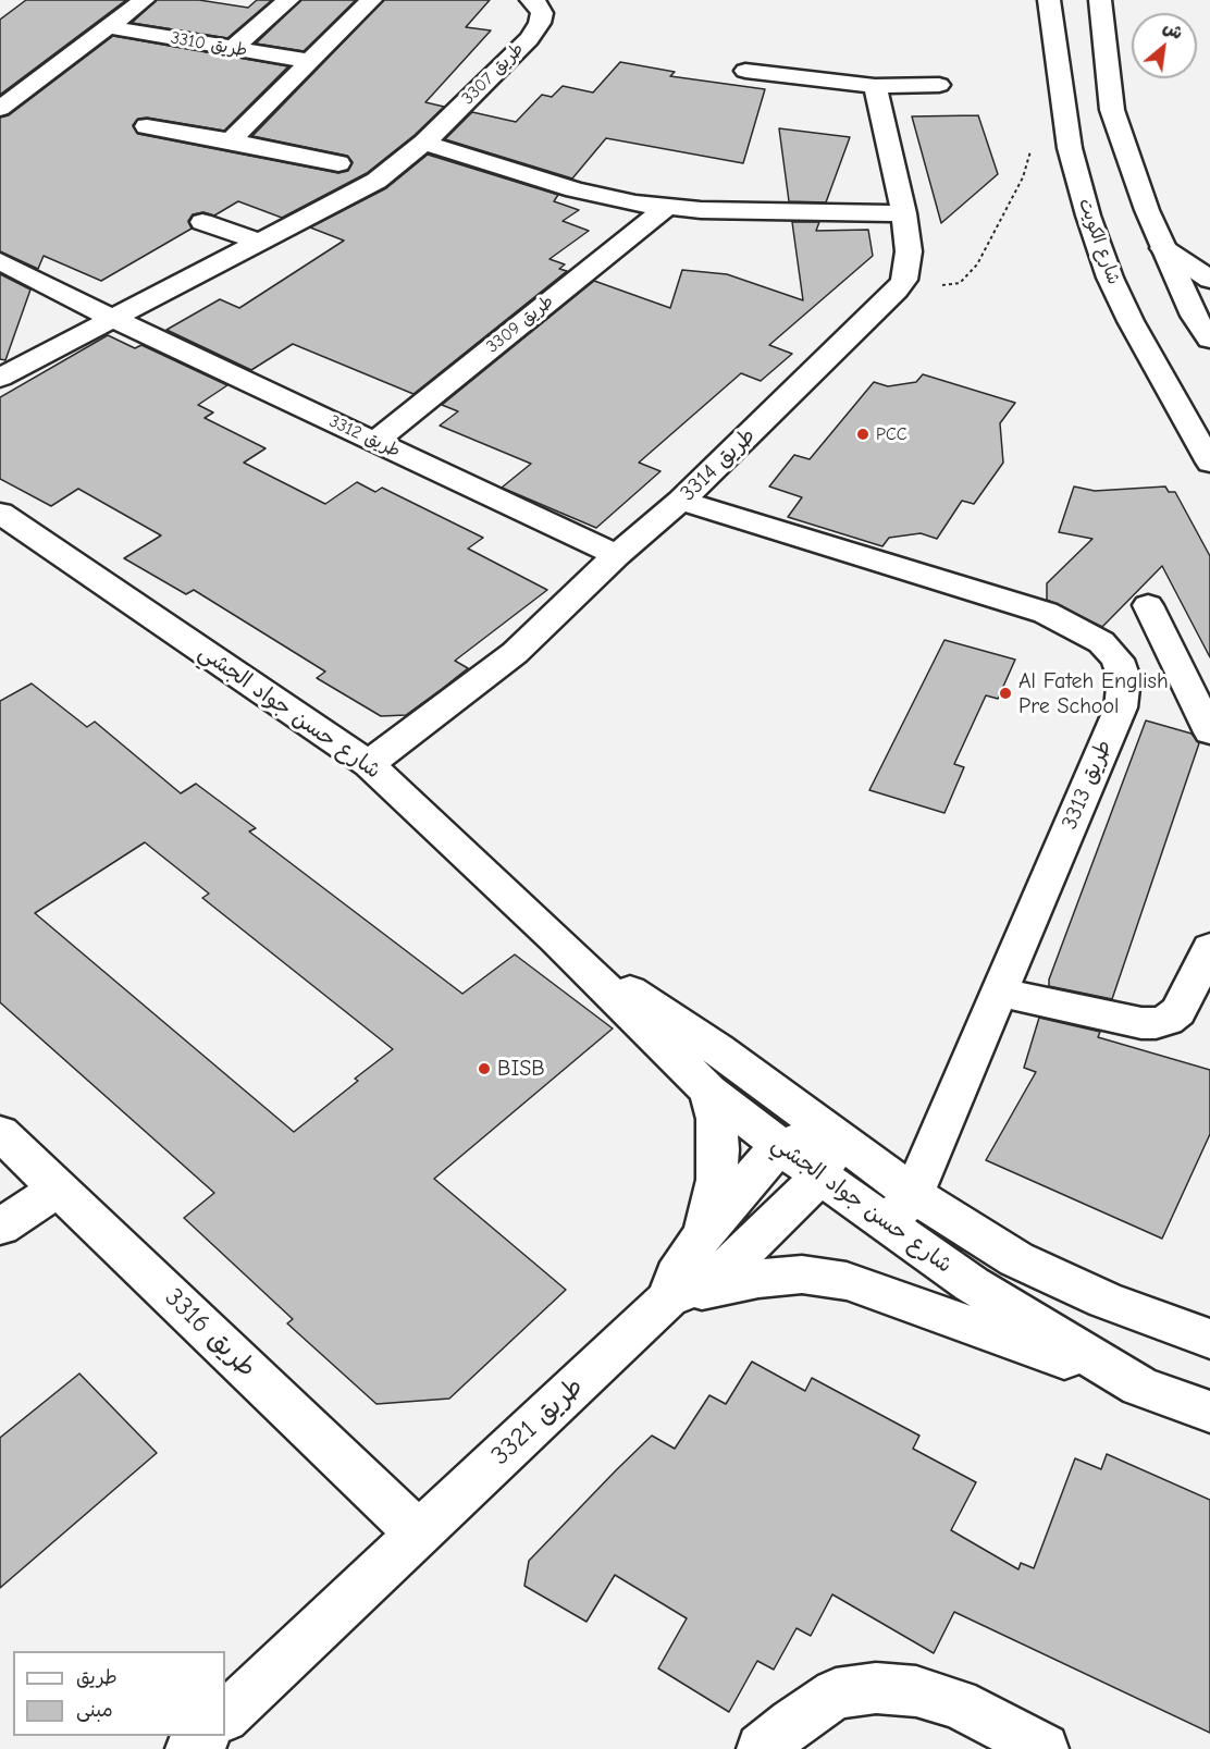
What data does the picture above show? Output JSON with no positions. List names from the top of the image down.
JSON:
{
  "streets": {
    "street": [
      "طريق 3310",
      "طريق 3307",
      "شارع الكويت",
      "طريق 3309",
      "طريق 3312",
      "طريق 3314",
      "شارع حسن جواد الجشي",
      "طريق 3313",
      "طريق 3316",
      "طريق 3321"
    ]
  },
  "crossings": [
    ["طريق 3309", "طريق 3312"],
    ["طريق 3312", "طريق 3314"],
    ["طريق 3314", "شارع حسن جواد الجشي"],
    ["شارع حسن جواد الجشي", "طريق 3313"],
    ["شارع حسن جواد الجشي", "طريق 3321"],
    ["طريق 3316", "طريق 3321"]
  ],
  "places": ["PCC", "Al Fateh English Pre School", "BISB"],
  "legend": ["طريق", "مبنى"],
  "north": "top right"
}
